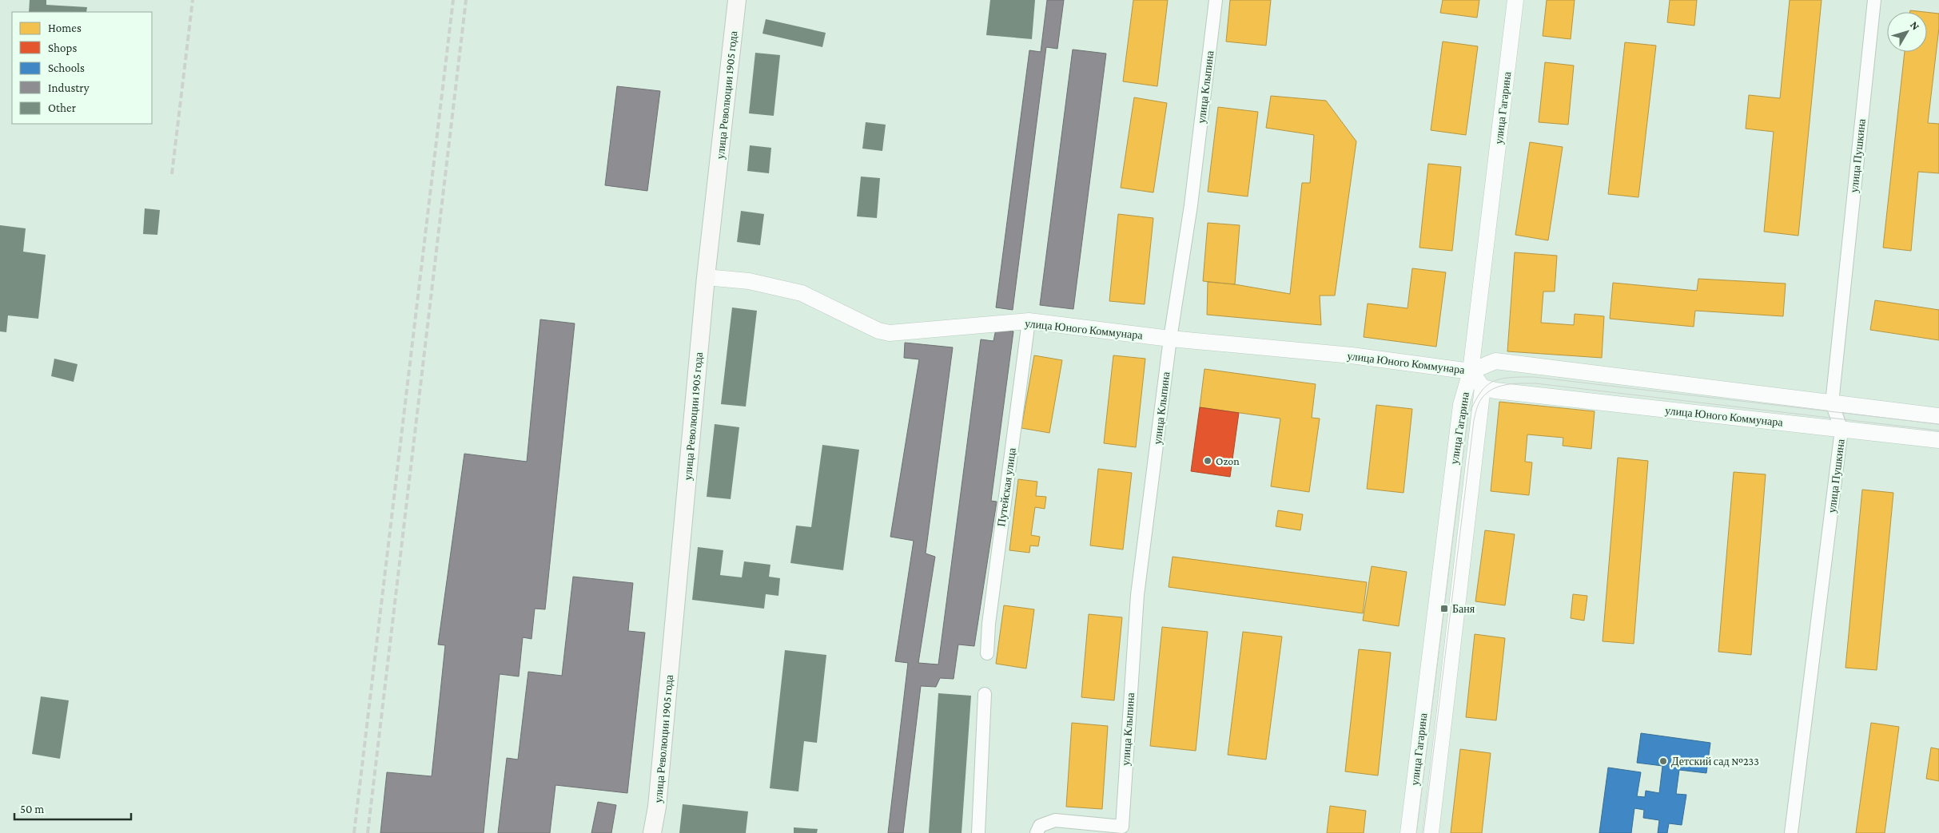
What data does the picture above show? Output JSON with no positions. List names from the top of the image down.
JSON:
{
  "streets": {
    "main road": ["улица Революции 1905 года"],
    "street": [
      "улица Клыпина",
      "улица Гагарина",
      "улица Пушкина",
      "улица Юного Коммунара",
      "Путейская улица"
    ]
  },
  "crossings": [
    ["улица Клыпина", "улица Юного Коммунара"],
    ["улица Революции 1905 года", "улица Юного Коммунара"],
    ["улица Гагарина", "улица Юного Коммунара"],
    ["улица Пушкина", "улица Юного Коммунара"],
    ["улица Юного Коммунара", "Путейская улица"]
  ],
  "places": {
    "other": ["Ozon", "Детский сад №233"],
    "transit": ["Баня"]
  },
  "legend": [
    "Homes",
    "Shops",
    "Schools",
    "Industry",
    "Other"
  ],
  "scale_bar": "50 m",
  "north": "top right"
}
